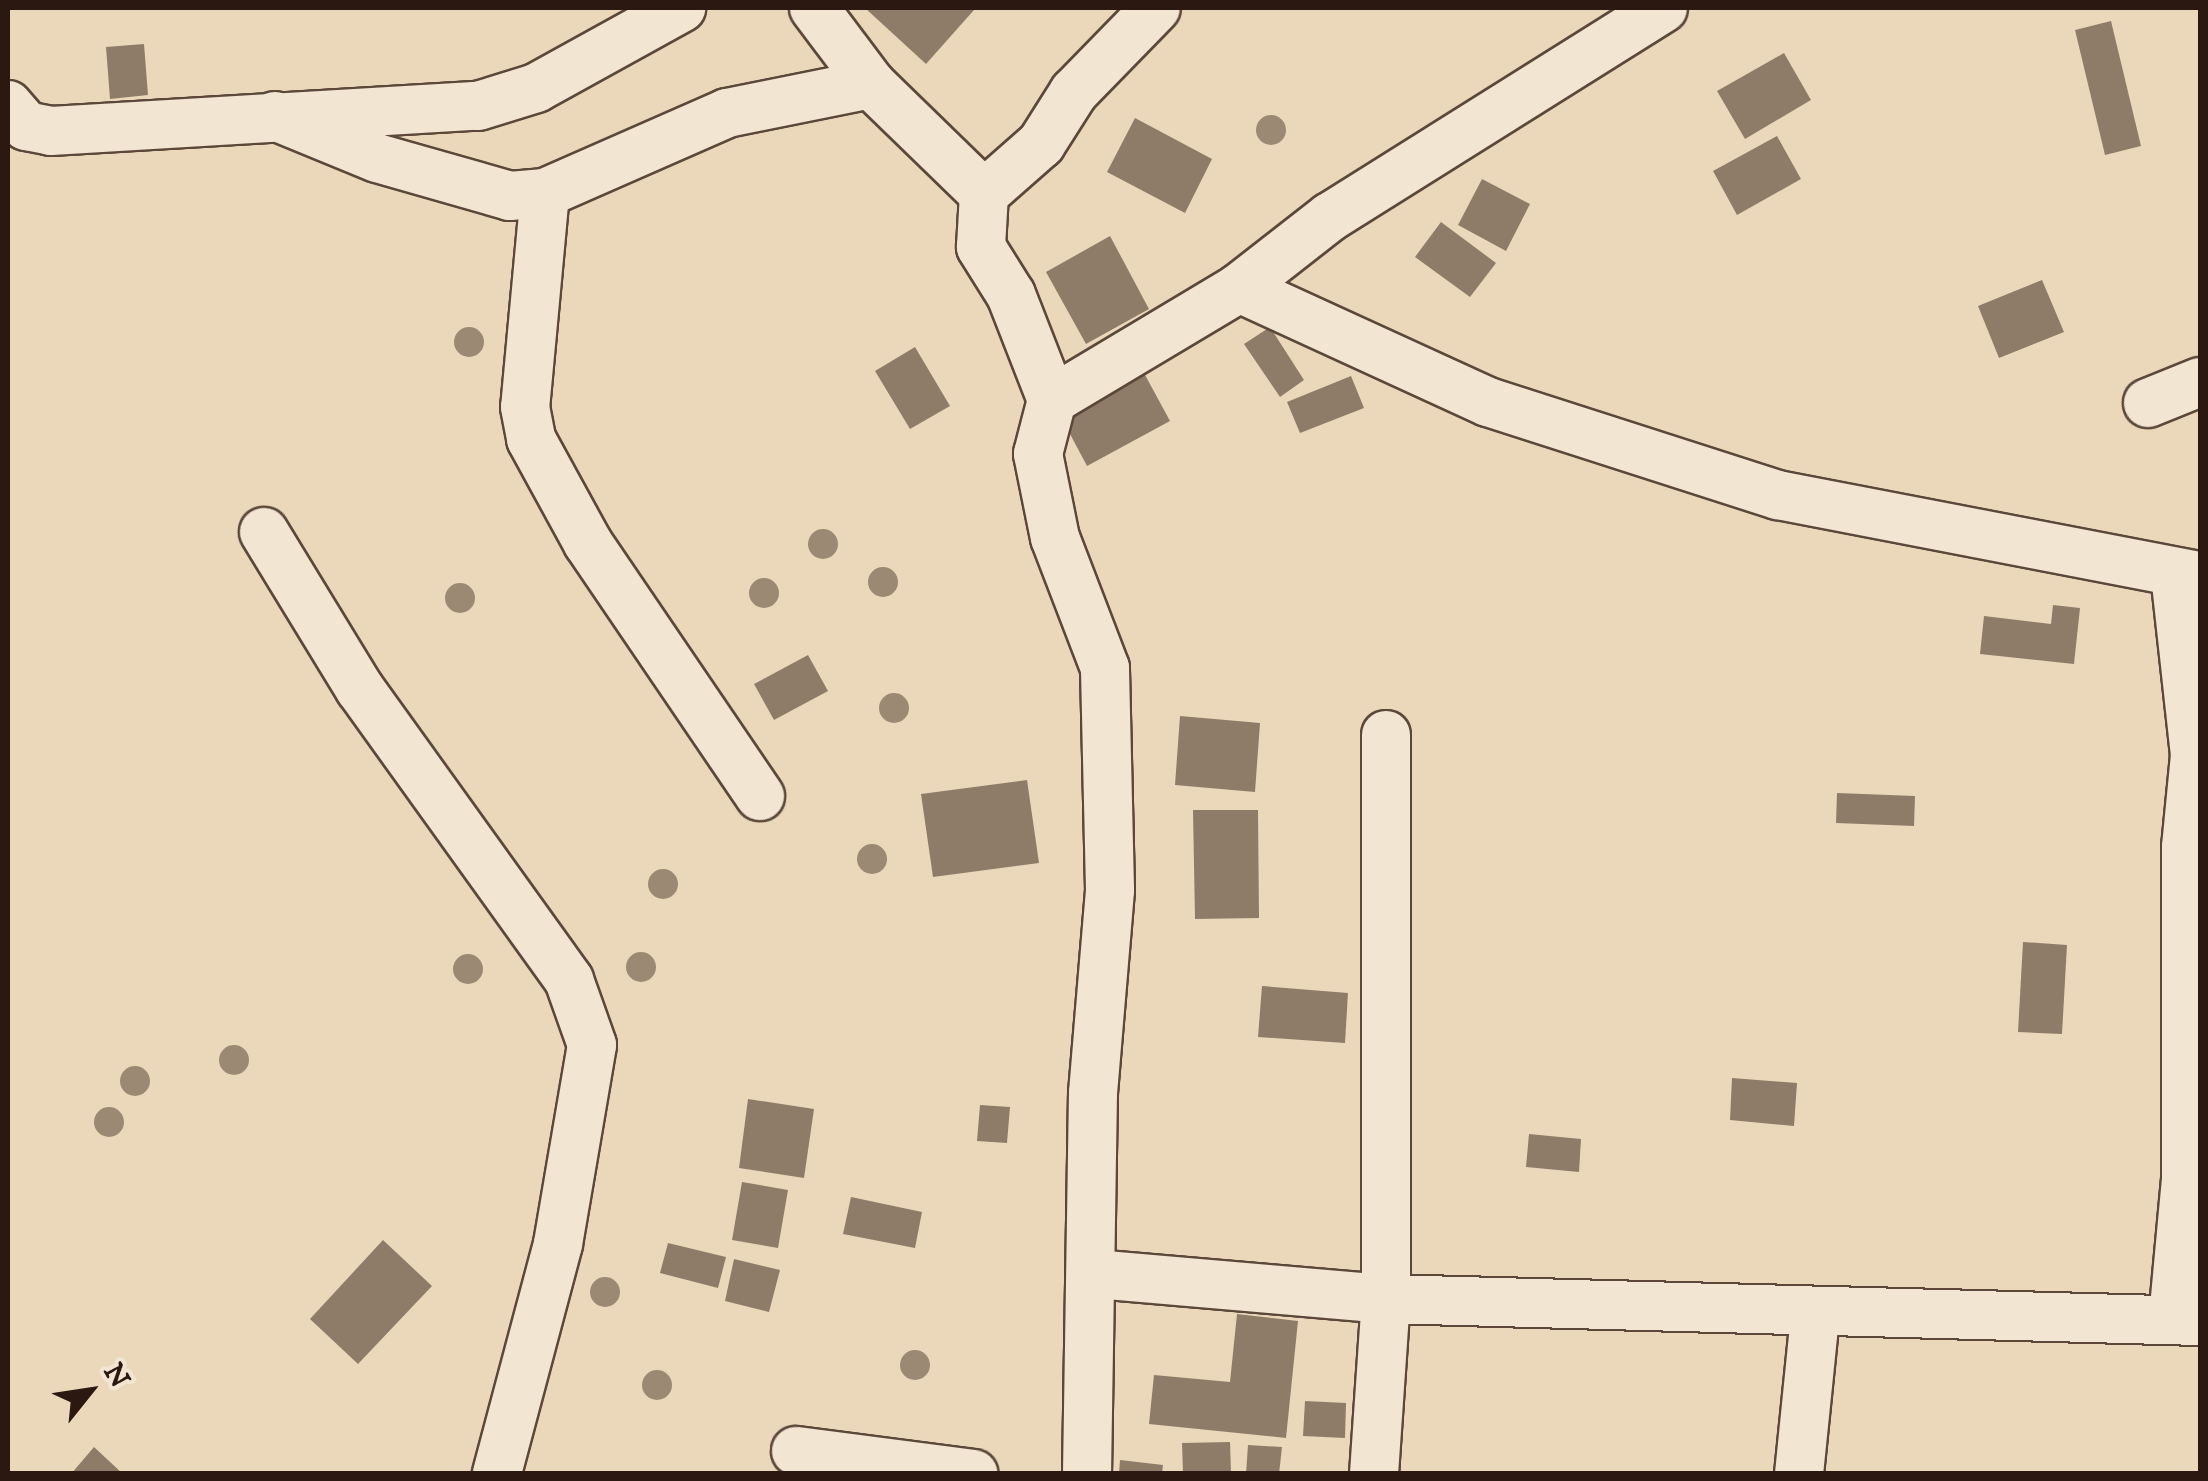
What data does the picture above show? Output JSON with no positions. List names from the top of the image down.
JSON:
{
  "north": "top right"
}
